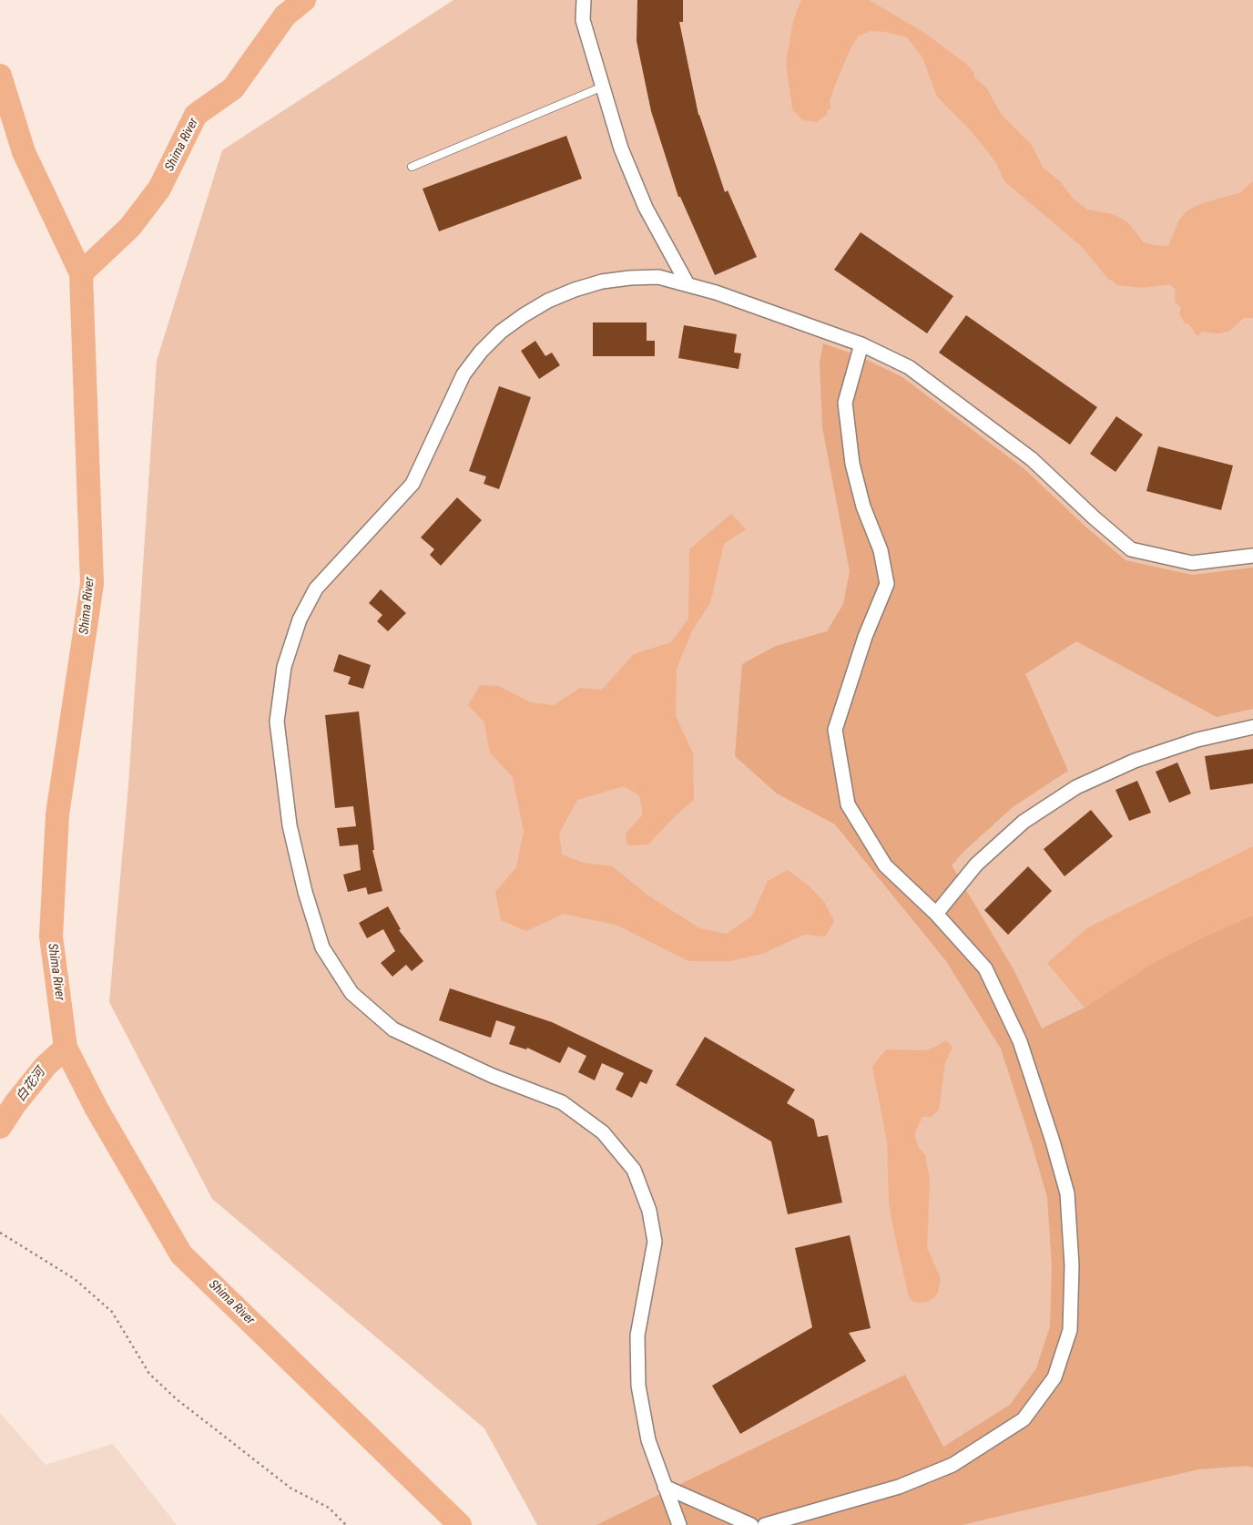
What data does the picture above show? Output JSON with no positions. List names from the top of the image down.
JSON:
{
  "water": ["Shima River", "白花河"]
}
